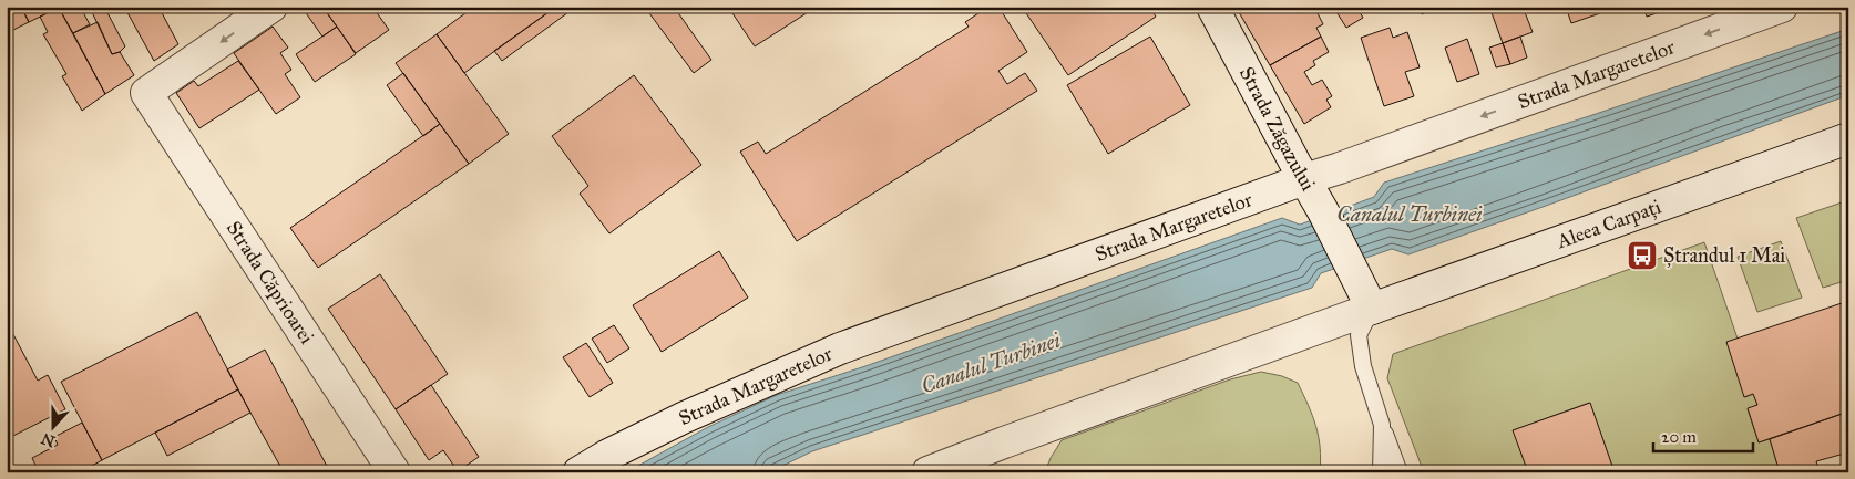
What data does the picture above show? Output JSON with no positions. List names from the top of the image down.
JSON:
{
  "streets": {
    "street": [
      "Strada Margaretelor",
      "Strada Zăgazului",
      "Aleea Carpați",
      "Strada Căprioarei"
    ]
  },
  "crossings": [
    ["Strada Margaretelor", "Strada Zăgazului"],
    ["Strada Zăgazului", "Aleea Carpați"]
  ],
  "one_way": ["Strada Margaretelor"],
  "water": ["Canalul Turbinei"],
  "places": {
    "bus stop": ["Ștrandul 1 Mai"]
  },
  "scale_bar": "20 m",
  "north": "bottom"
}
